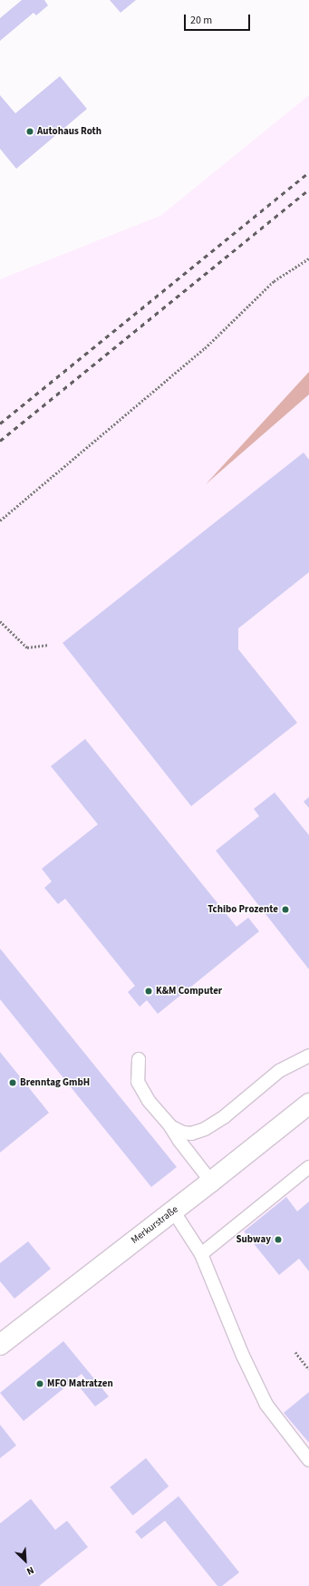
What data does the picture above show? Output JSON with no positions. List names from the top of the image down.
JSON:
{
  "streets": {
    "street": ["Merkurstraße"]
  },
  "places": [
    "Autohaus Roth",
    "Tchibo Prozente",
    "K&M Computer",
    "Brenntag GmbH",
    "Subway",
    "MFO Matratzen"
  ],
  "scale_bar": "20 m",
  "north": "bottom right"
}
